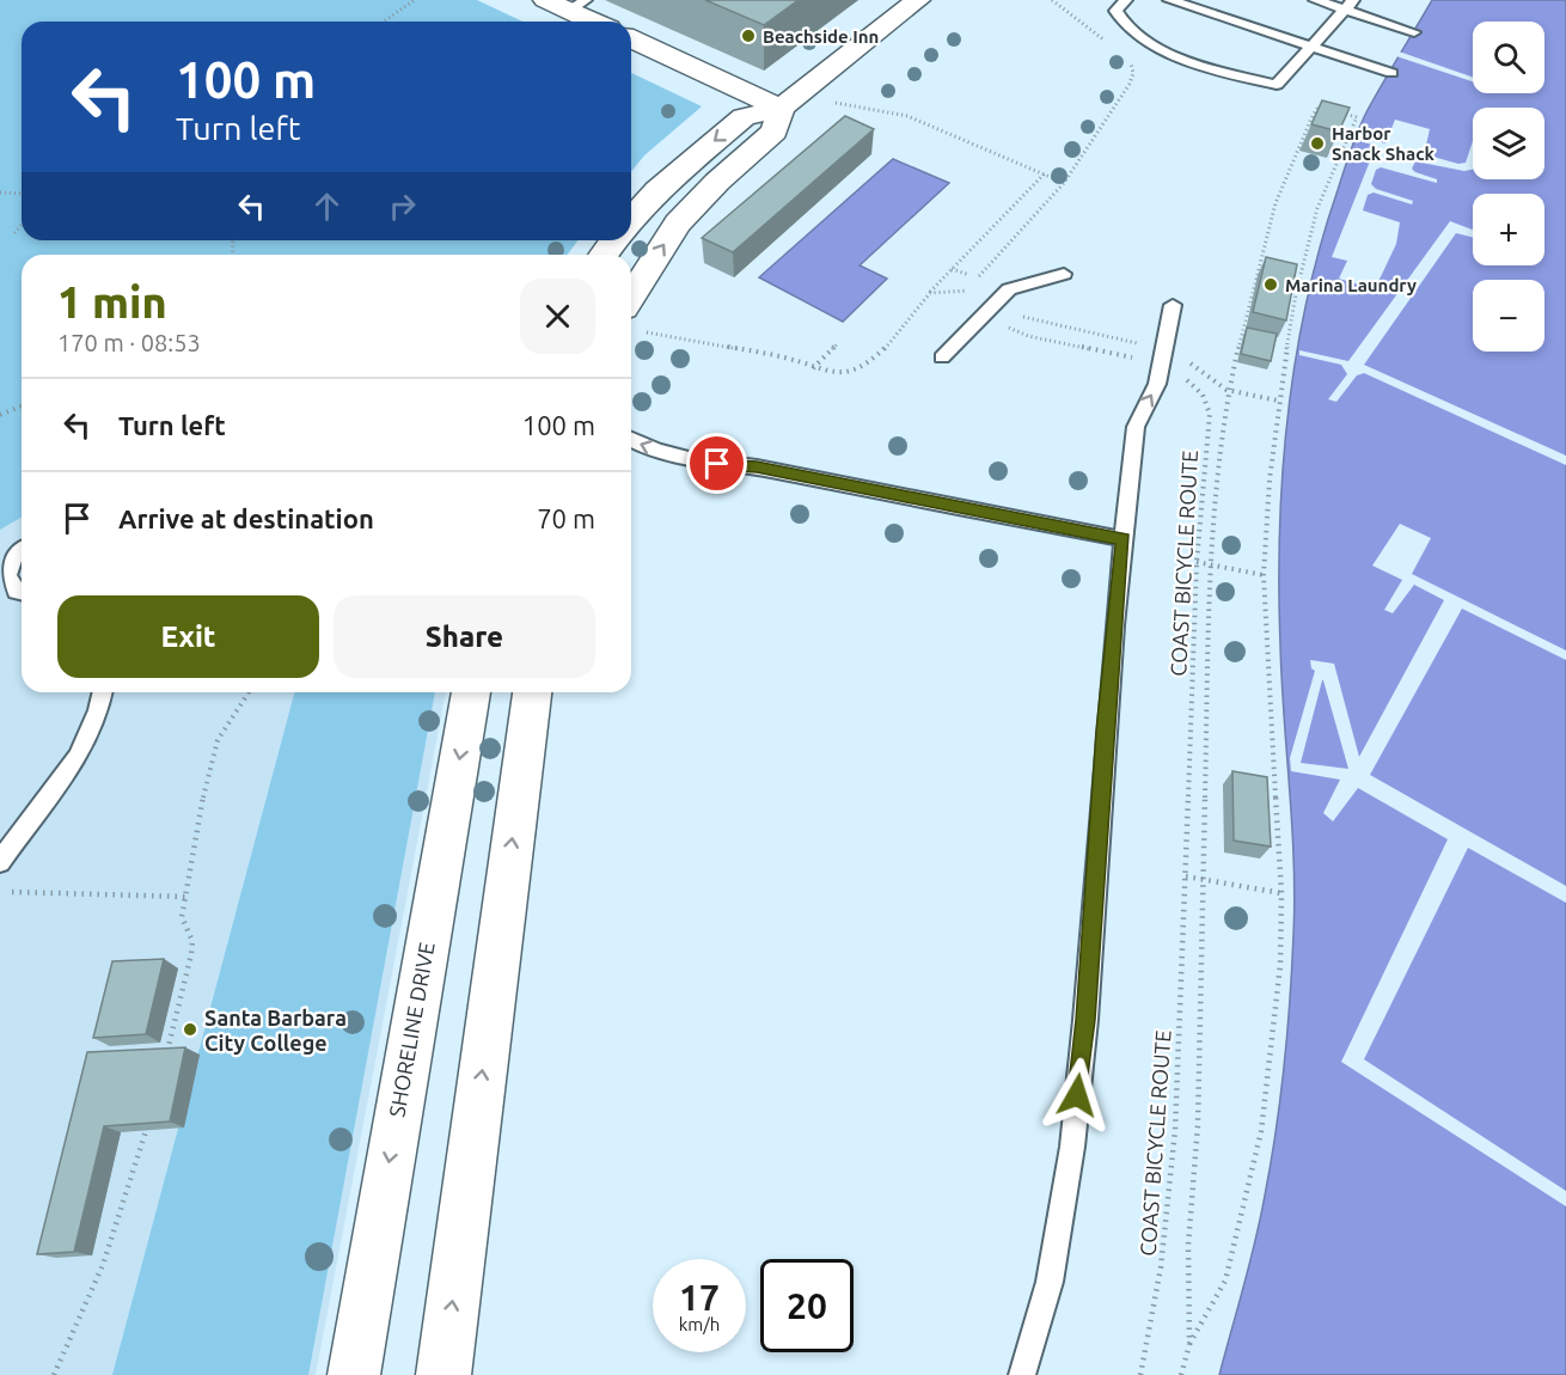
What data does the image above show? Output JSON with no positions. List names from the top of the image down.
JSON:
{
  "streets": {
    "main road": ["SHORELINE DRIVE"],
    "path": ["COAST BICYCLE ROUTE"]
  },
  "places": [
    "Beachside Inn",
    "Harbor Snack Shack",
    "Marina Laundry",
    "Santa Barbara City College"
  ],
  "page": {
    "map_buttons": ["+", "−"],
    "turn": ["100 m", "Turn left"],
    "heading": ["1 min", "170 m · 08:53"],
    "list": [
      {
        "name": "Turn left",
        "value": "100 m"
      },
      {
        "name": "Arrive at destination",
        "value": "70 m"
      }
    ],
    "buttons": ["Exit", "Share"],
    "speed": "17 km/h",
    "limit": "20"
  }
}
